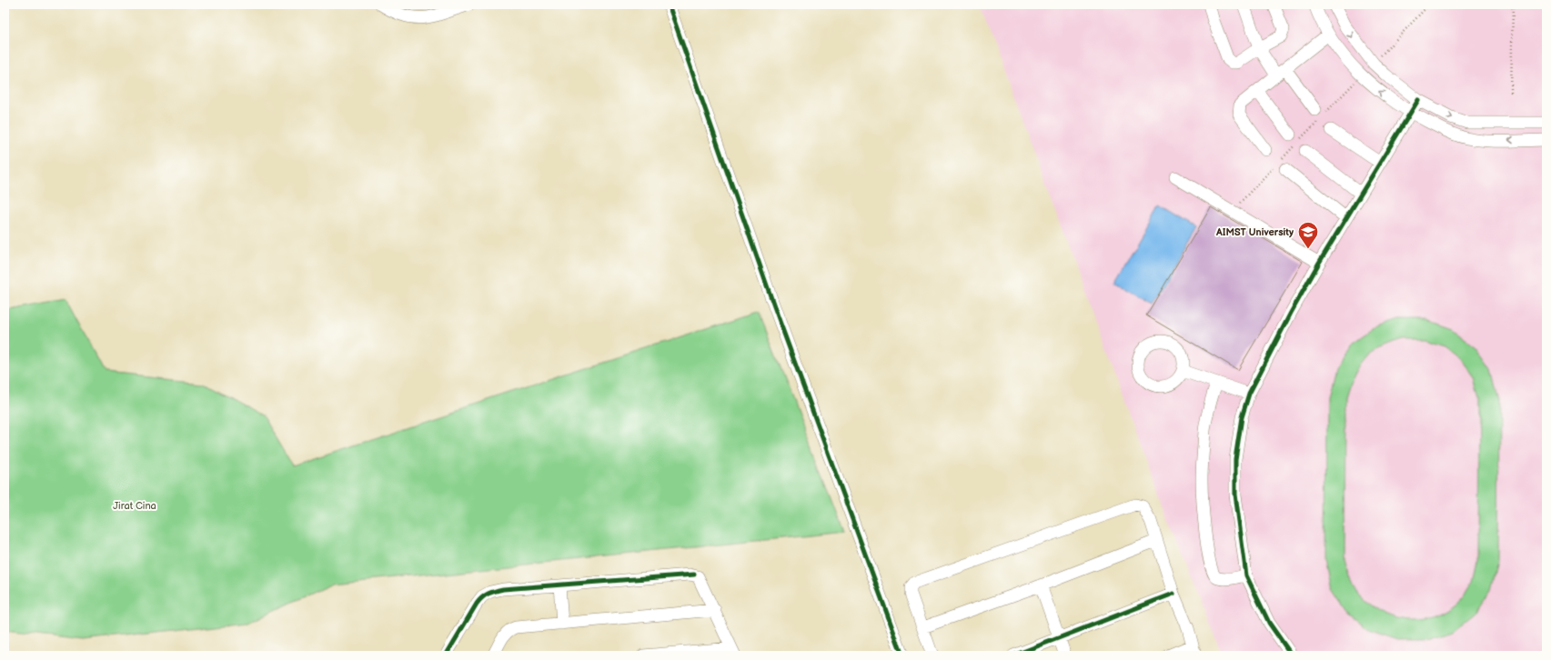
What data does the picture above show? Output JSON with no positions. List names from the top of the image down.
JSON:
{
  "parks": ["Jirat Cina"],
  "places": {
    "school or university": ["AIMST University"]
  }
}
